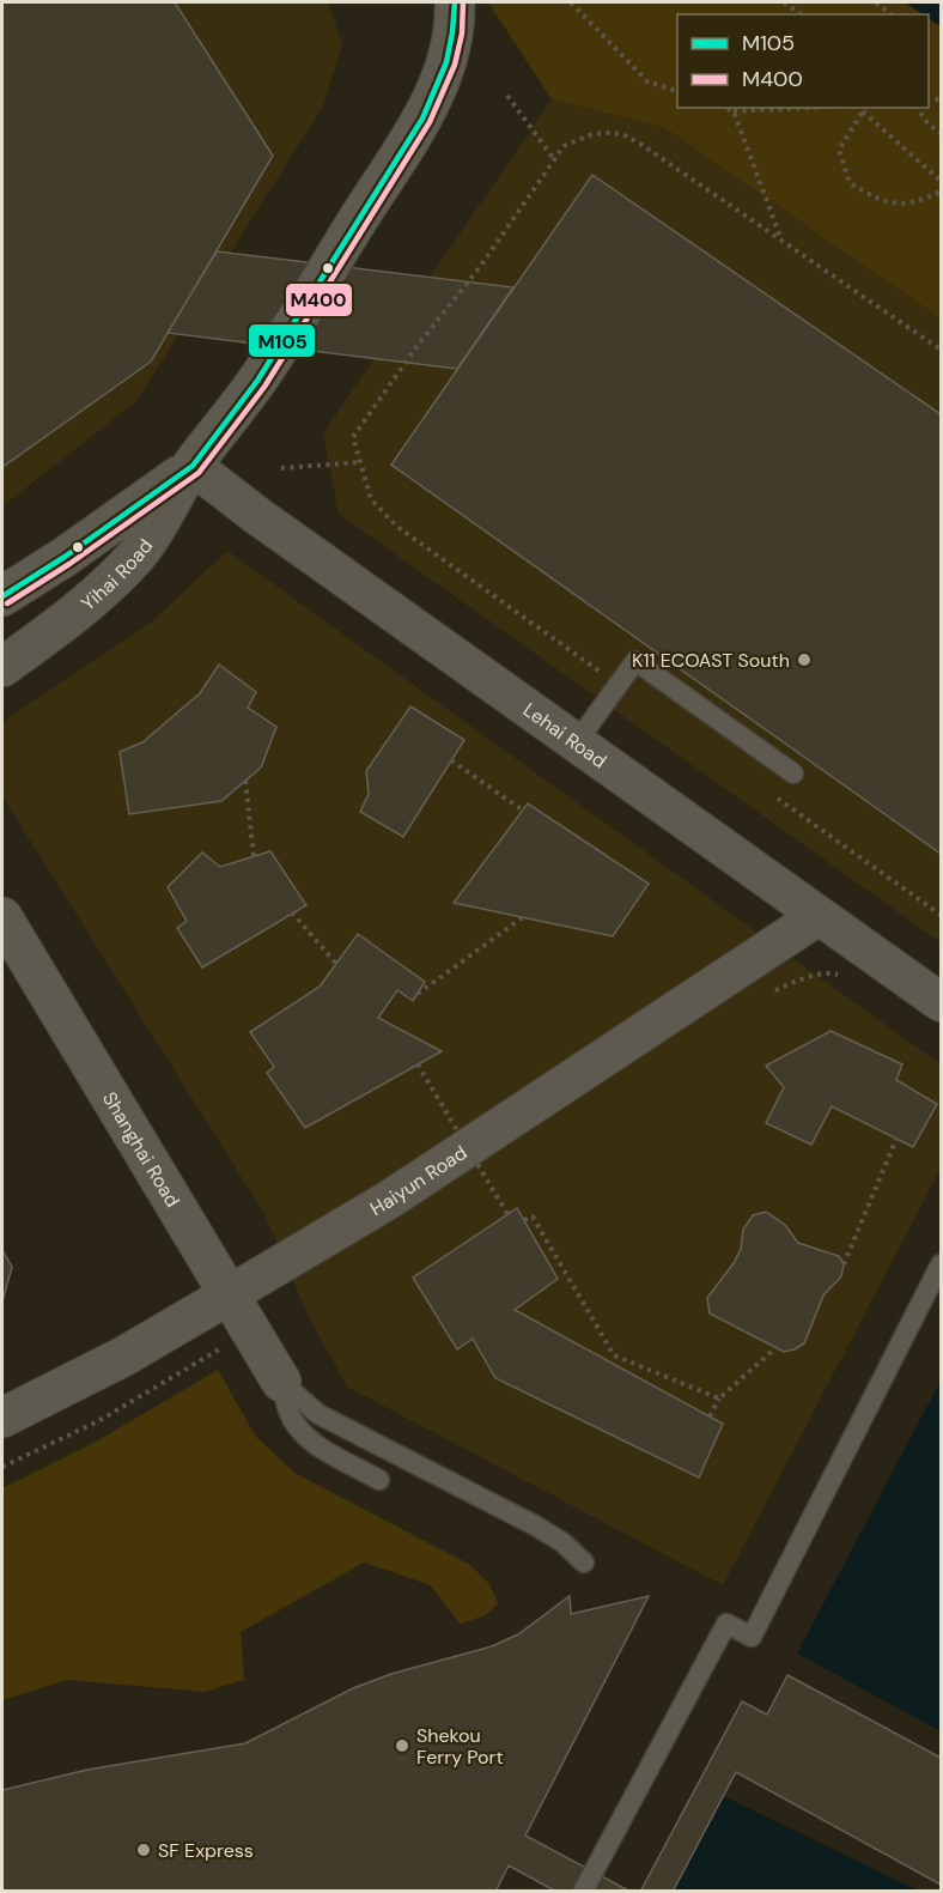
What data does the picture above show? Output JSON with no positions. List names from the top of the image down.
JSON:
{
  "streets": {
    "street": [
      "Yihai Road",
      "Lehai Road",
      "Shanghai Road",
      "Haiyun Road"
    ]
  },
  "crossings": [
    ["Yihai Road", "Lehai Road"],
    ["Lehai Road", "Haiyun Road"],
    ["Shanghai Road", "Haiyun Road"]
  ],
  "places": ["K11 ECOAST South", "Shekou Ferry Port", "SF Express"],
  "lines": ["transit line M105", "transit line M400"],
  "legend": ["M105", "M400"]
}
